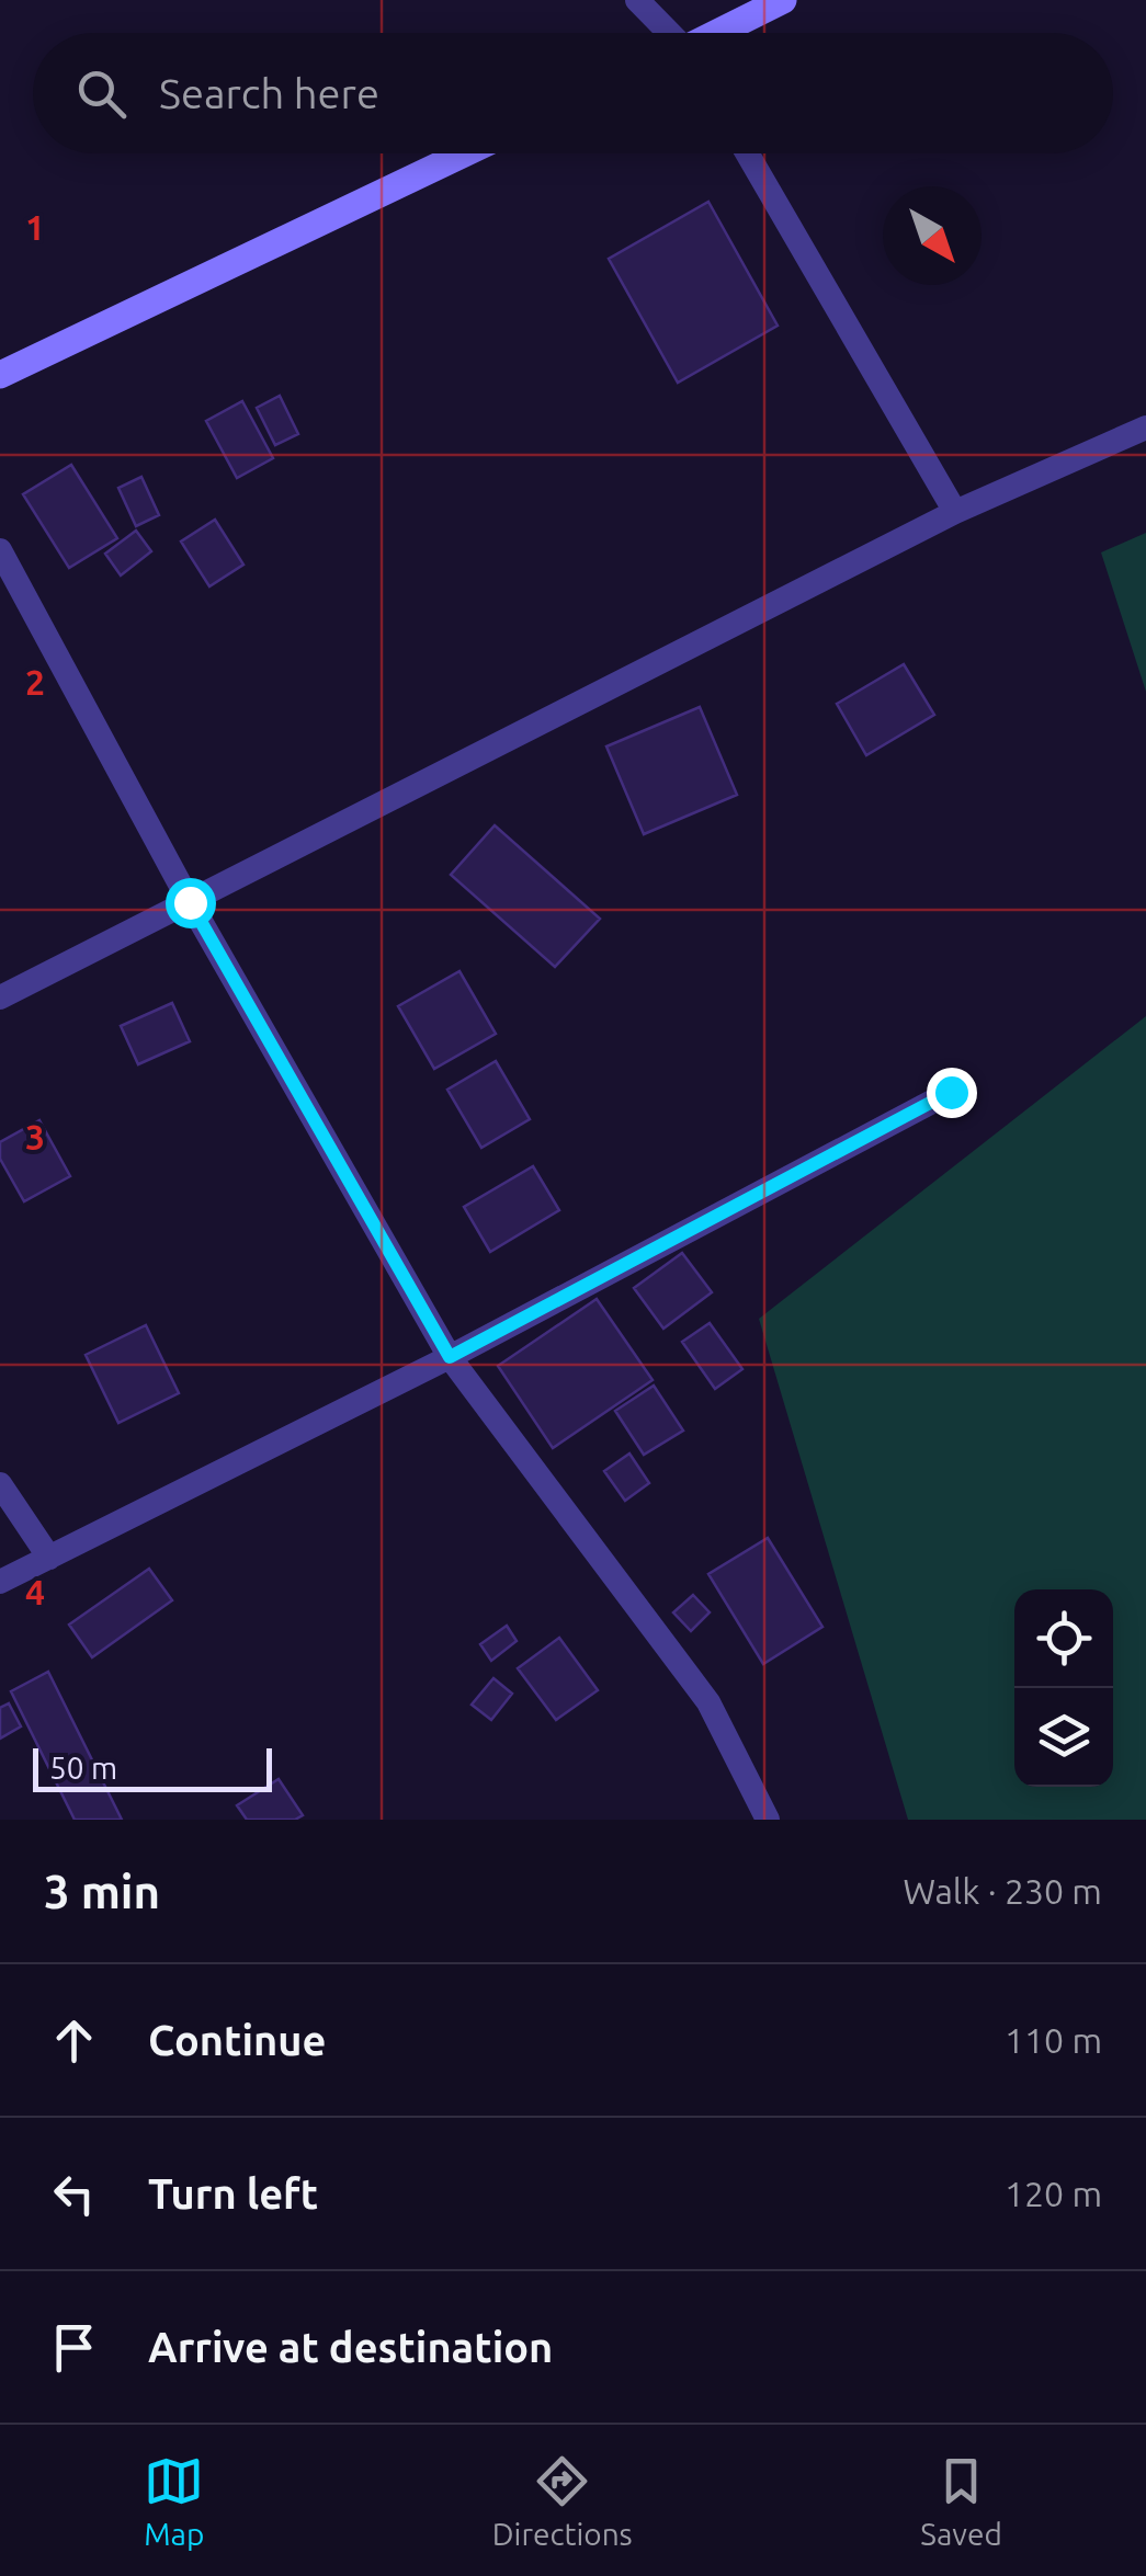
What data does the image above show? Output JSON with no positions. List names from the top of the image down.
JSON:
{
  "scale_bar": "50 m",
  "north": "bottom right",
  "page": {
    "search": "Search here",
    "scale": "50 m",
    "heading": ["3 min", "Walk · 230 m"],
    "list": [
      ["Continue", "110 m"],
      ["Turn left", "120 m"],
      "Arrive at destination"
    ],
    "nav": ["Map", "Directions", "Saved"]
  },
  "grid": {
    "rows": [
      "1",
      "2",
      "3",
      "4"
    ]
  }
}
